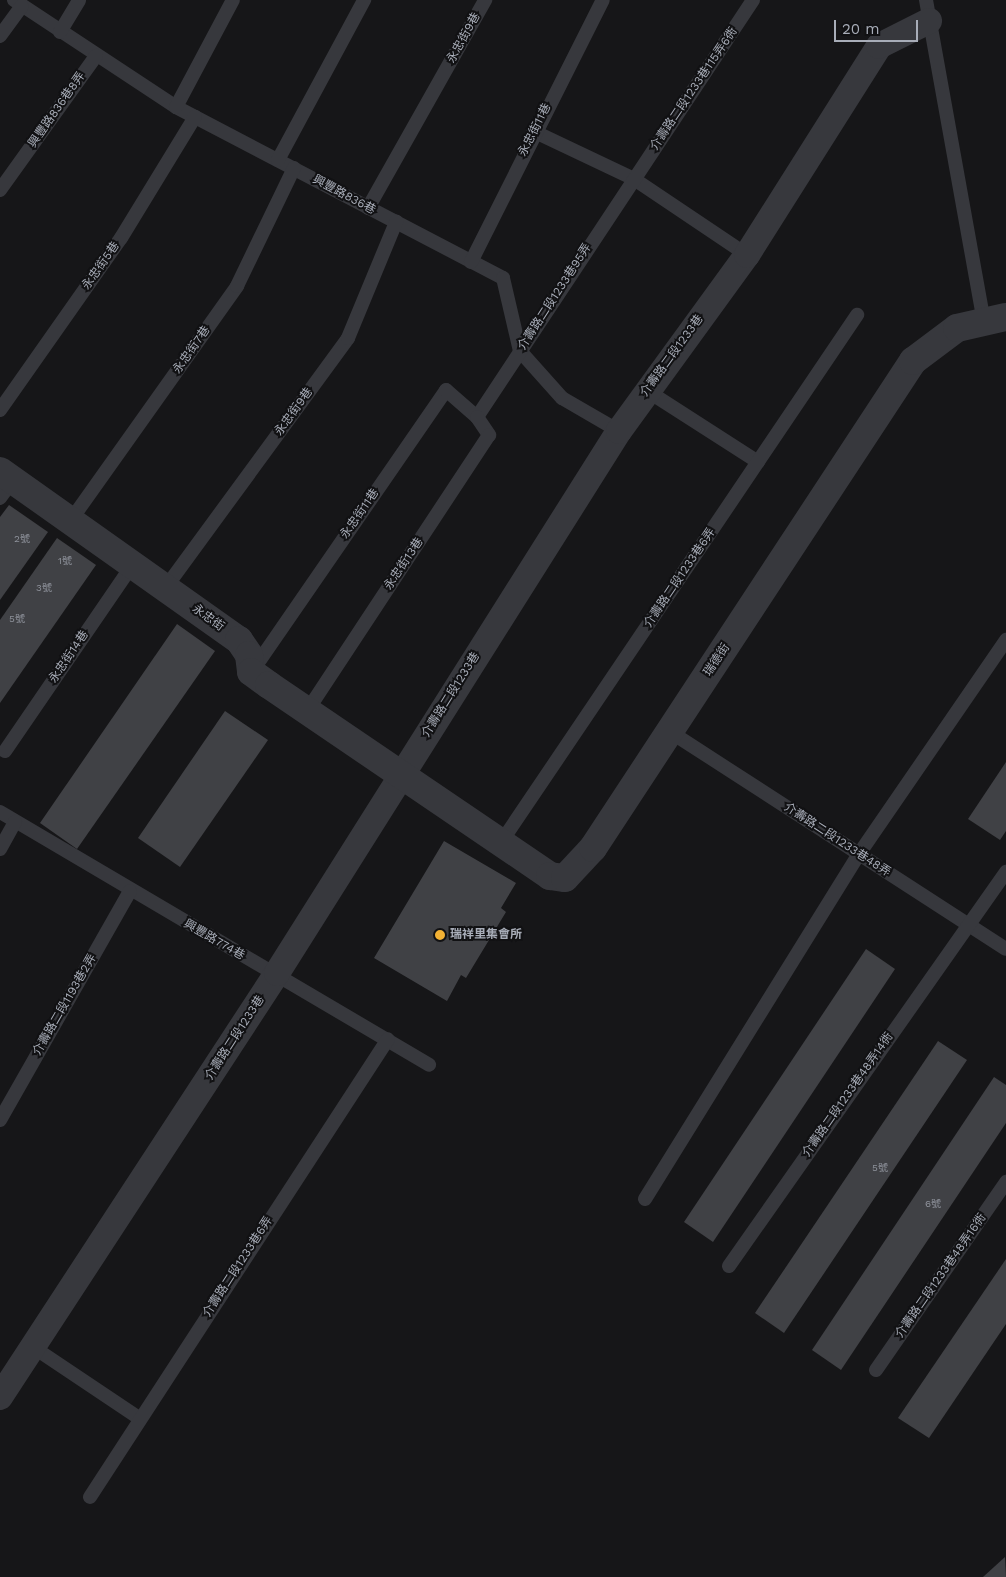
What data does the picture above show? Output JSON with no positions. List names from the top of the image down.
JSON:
{
  "streets": {
    "street": ["介壽路二段1233巷", "永忠街", "瑞德街"],
    "lane": [
      "永忠街9巷",
      "介壽路二段1233巷115弄6衖",
      "興豐路836巷8弄",
      "永忠街11巷",
      "興豐路836巷",
      "永忠街5巷",
      "介壽路二段1233巷95弄",
      "永忠街7巷",
      "永忠街13巷",
      "介壽路二段1233巷6弄",
      "永忠街14巷",
      "介壽路二段1233巷48弄",
      "興豐路774巷",
      "介壽路二段1193巷2弄",
      "介壽路二段1233巷48弄14衖",
      "介壽路二段1233巷48弄16衖"
    ]
  },
  "crossings": [
    ["永忠街9巷", "興豐路836巷"],
    ["永忠街9巷", "永忠街"],
    ["介壽路二段1233巷115弄6衖", "介壽路二段1233巷95弄"],
    ["興豐路836巷8弄", "興豐路836巷"],
    ["永忠街11巷", "興豐路836巷"],
    ["永忠街11巷", "介壽路二段1233巷95弄"],
    ["永忠街11巷", "永忠街13巷"],
    ["永忠街11巷", "永忠街"],
    ["興豐路836巷", "永忠街5巷"],
    ["興豐路836巷", "介壽路二段1233巷95弄"],
    ["興豐路836巷", "永忠街7巷"],
    ["興豐路836巷", "介壽路二段1233巷"],
    ["介壽路二段1233巷95弄", "永忠街13巷"],
    ["永忠街7巷", "永忠街"],
    ["介壽路二段1233巷", "瑞德街"],
    ["介壽路二段1233巷", "興豐路774巷"],
    ["介壽路二段1233巷6弄", "瑞德街"],
    ["介壽路二段1233巷6弄", "興豐路774巷"],
    ["永忠街", "永忠街14巷"],
    ["瑞德街", "介壽路二段1233巷48弄"],
    ["介壽路二段1233巷48弄", "介壽路二段1233巷48弄14衖"],
    ["興豐路774巷", "介壽路二段1193巷2弄"]
  ],
  "places": ["瑞祥里集會所"],
  "house_numbers": [
    "2號",
    "1號",
    "3號",
    "5號",
    "5號",
    "6號"
  ],
  "scale_bar": "20 m"
}
